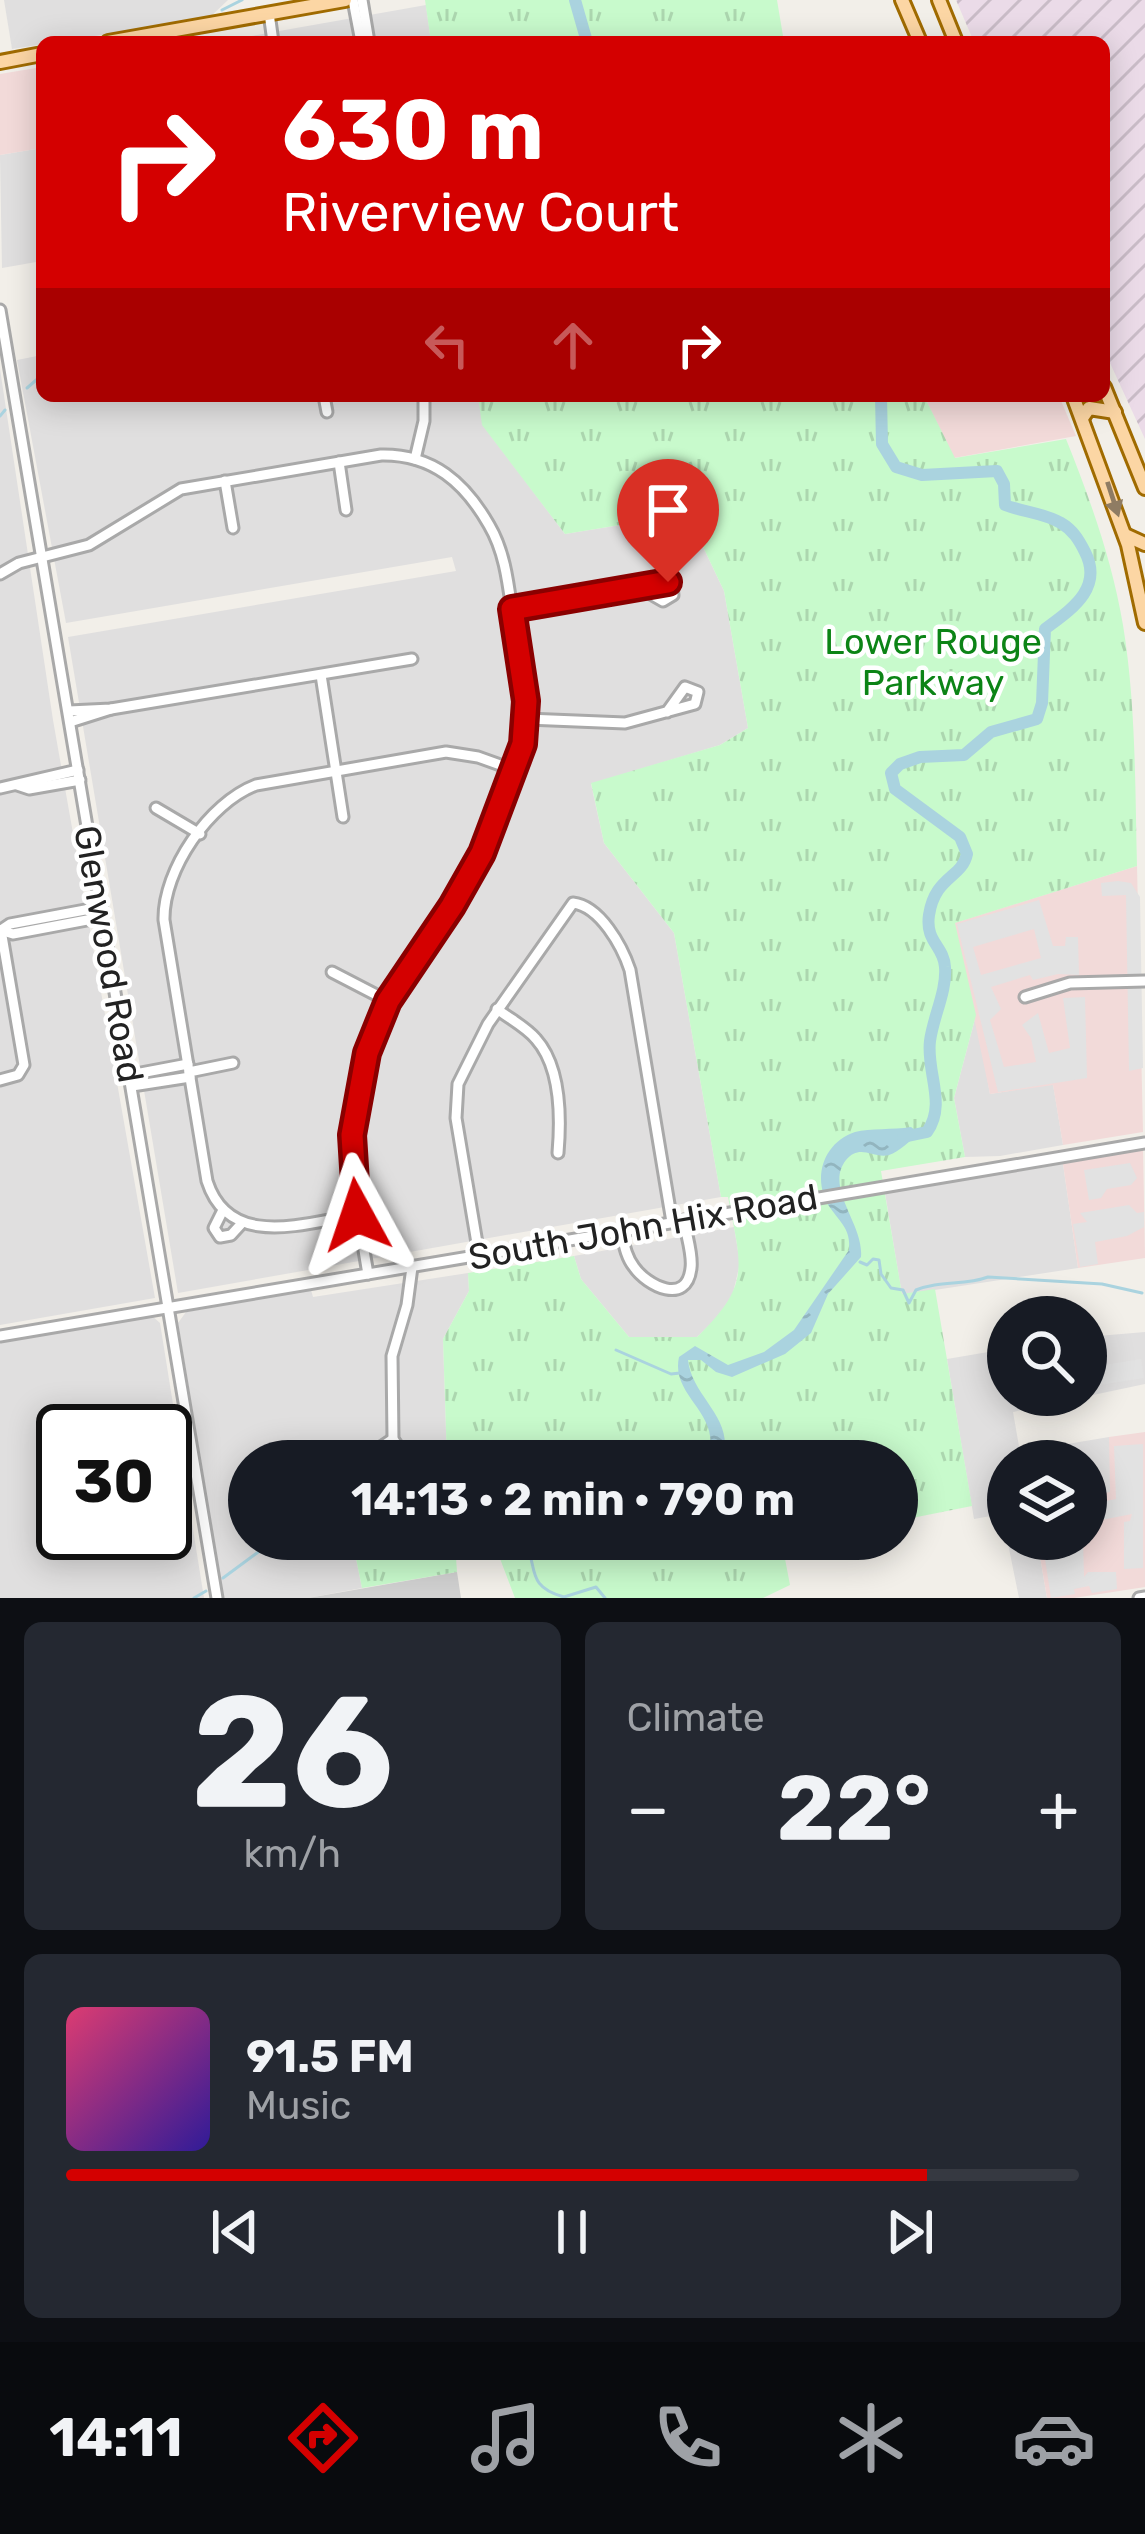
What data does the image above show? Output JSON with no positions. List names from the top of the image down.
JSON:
{
  "streets": {
    "street": ["Glenwood Road", "South John Hix Road"]
  },
  "crossings": [
    ["Glenwood Road", "South John Hix Road"]
  ],
  "parks": ["Lower Rouge Parkway"],
  "page": {
    "turn": ["630 m", "Riverview Court"],
    "limit": "30",
    "trip": "14:13 · 2 min · 790 m",
    "tile": [
      ["26", "km/h"],
      "Climate"
    ],
    "heat": ["−", "22°", "+"],
    "song": ["91.5 FM", "Music"],
    "tabs": "14:11"
  }
}
